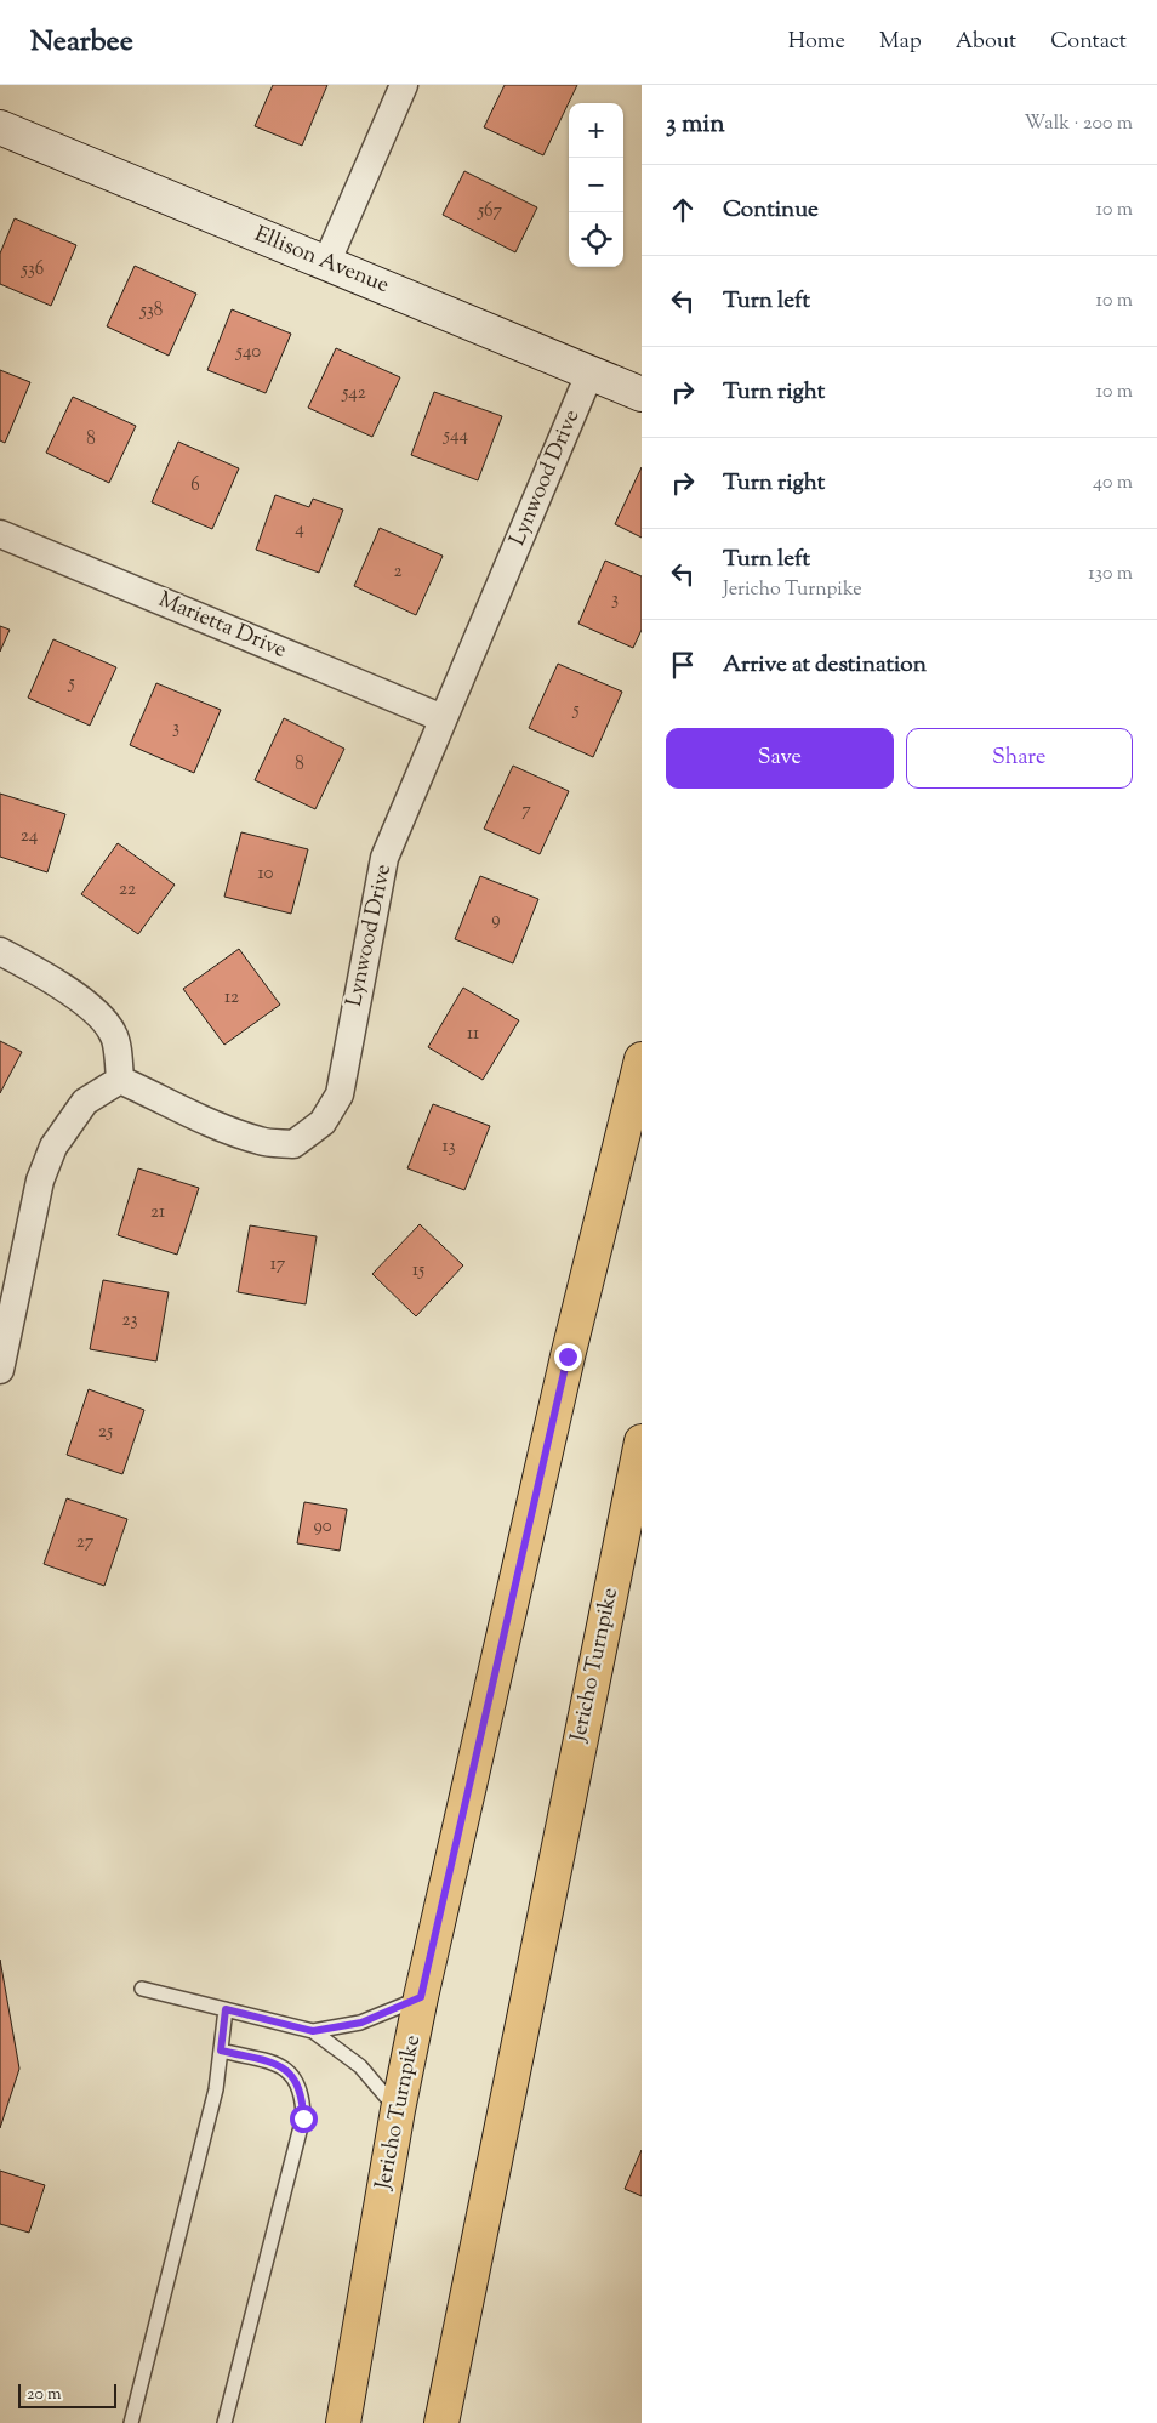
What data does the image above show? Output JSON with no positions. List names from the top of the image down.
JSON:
{
  "streets": {
    "main road": ["Jericho Turnpike"],
    "street": ["Ellison Avenue", "Lynwood Drive", "Marietta Drive"]
  },
  "crossings": [
    ["Ellison Avenue", "Lynwood Drive"],
    ["Lynwood Drive", "Marietta Drive"]
  ],
  "house_numbers": [
    "567",
    "536",
    "538",
    "540",
    "542",
    "544",
    "8",
    "6",
    "4",
    "2",
    "3",
    "5",
    "5",
    "3",
    "8",
    "7",
    "24",
    "10",
    "22",
    "9",
    "12",
    "11",
    "13",
    "21",
    "17",
    "15",
    "23",
    "25",
    "90",
    "27"
  ],
  "scale_bar": "20 m",
  "page": {
    "header": "Nearbee",
    "nav": [
      "Home",
      "Map",
      "About",
      "Contact"
    ],
    "heading": ["3 min", "Walk · 200 m"],
    "map_buttons": ["+", "−"],
    "list": [
      ["Continue", "10 m"],
      ["Turn left", "10 m"],
      ["Turn right", "10 m"],
      ["Turn right", "40 m"],
      ["Turn left", "Jericho Turnpike", "130 m"],
      "Arrive at destination"
    ],
    "buttons": ["Save", "Share"],
    "scale": "20 m"
  }
}
